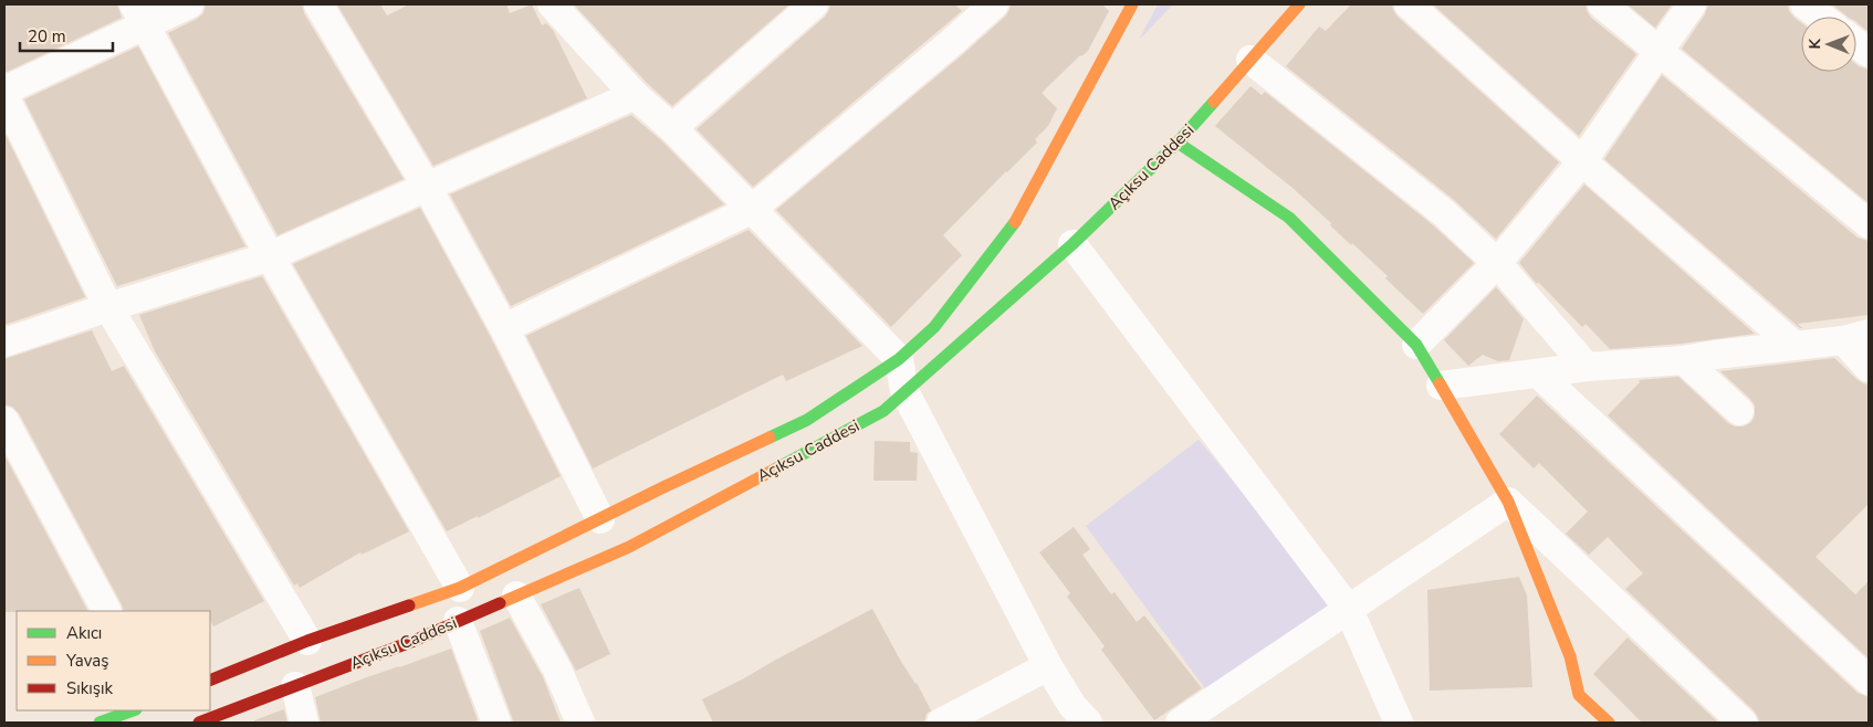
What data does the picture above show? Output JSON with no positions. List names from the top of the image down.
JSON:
{
  "streets": {
    "main road": ["Açıksu Caddesi"]
  },
  "legend": ["Akıcı", "Yavaş", "Sıkışık"],
  "scale_bar": "20 m",
  "north": "left"
}
